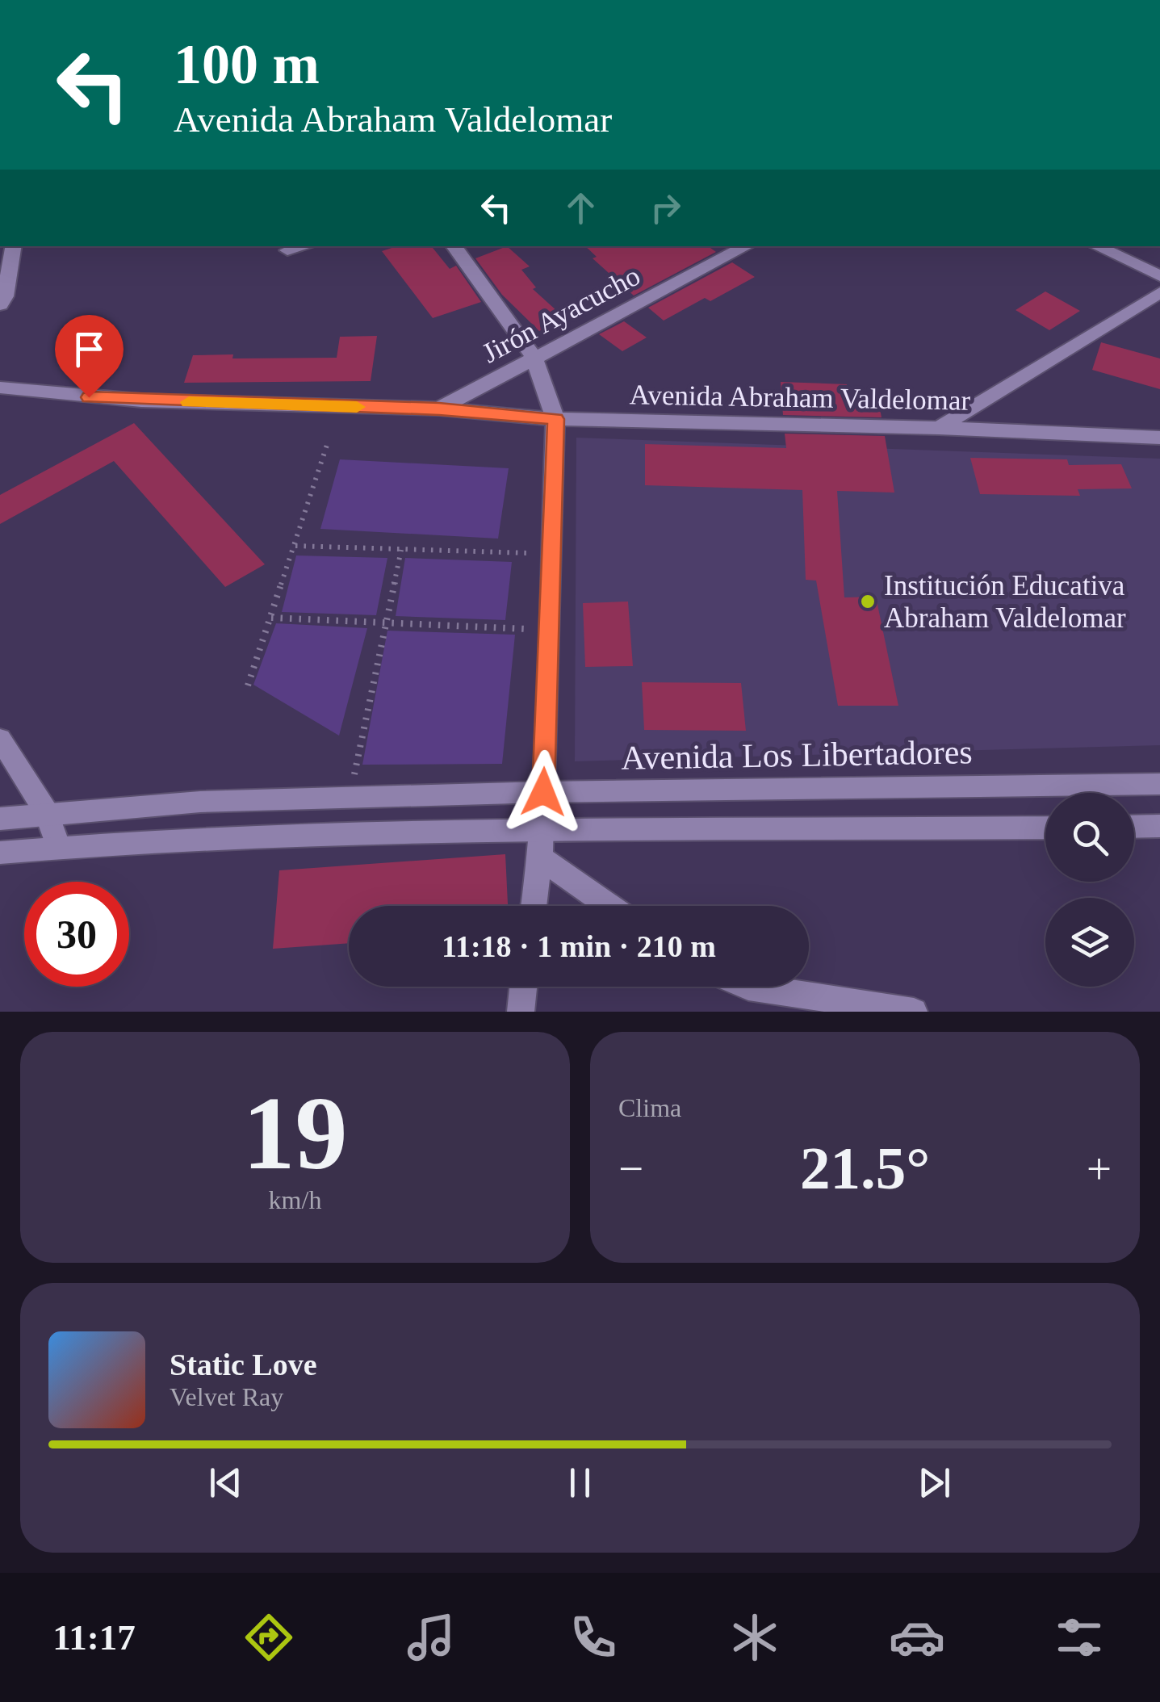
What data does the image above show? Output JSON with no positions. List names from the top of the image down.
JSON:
{
  "streets": {
    "street": ["Jirón Ayacucho", "Avenida Abraham Valdelomar", "Avenida Los Libertadores"]
  },
  "crossings": [
    ["Jirón Ayacucho", "Avenida Abraham Valdelomar"]
  ],
  "places": ["Institución Educativa Abraham Valdelomar"],
  "page": {
    "turn": ["100 m", "Avenida Abraham Valdelomar"],
    "limit": "30",
    "trip": "11:18 · 1 min · 210 m",
    "tile": [
      ["19", "km/h"],
      "Clima"
    ],
    "heat": ["−", "21.5°", "+"],
    "song": ["Static Love", "Velvet Ray"],
    "tabs": "11:17"
  }
}
